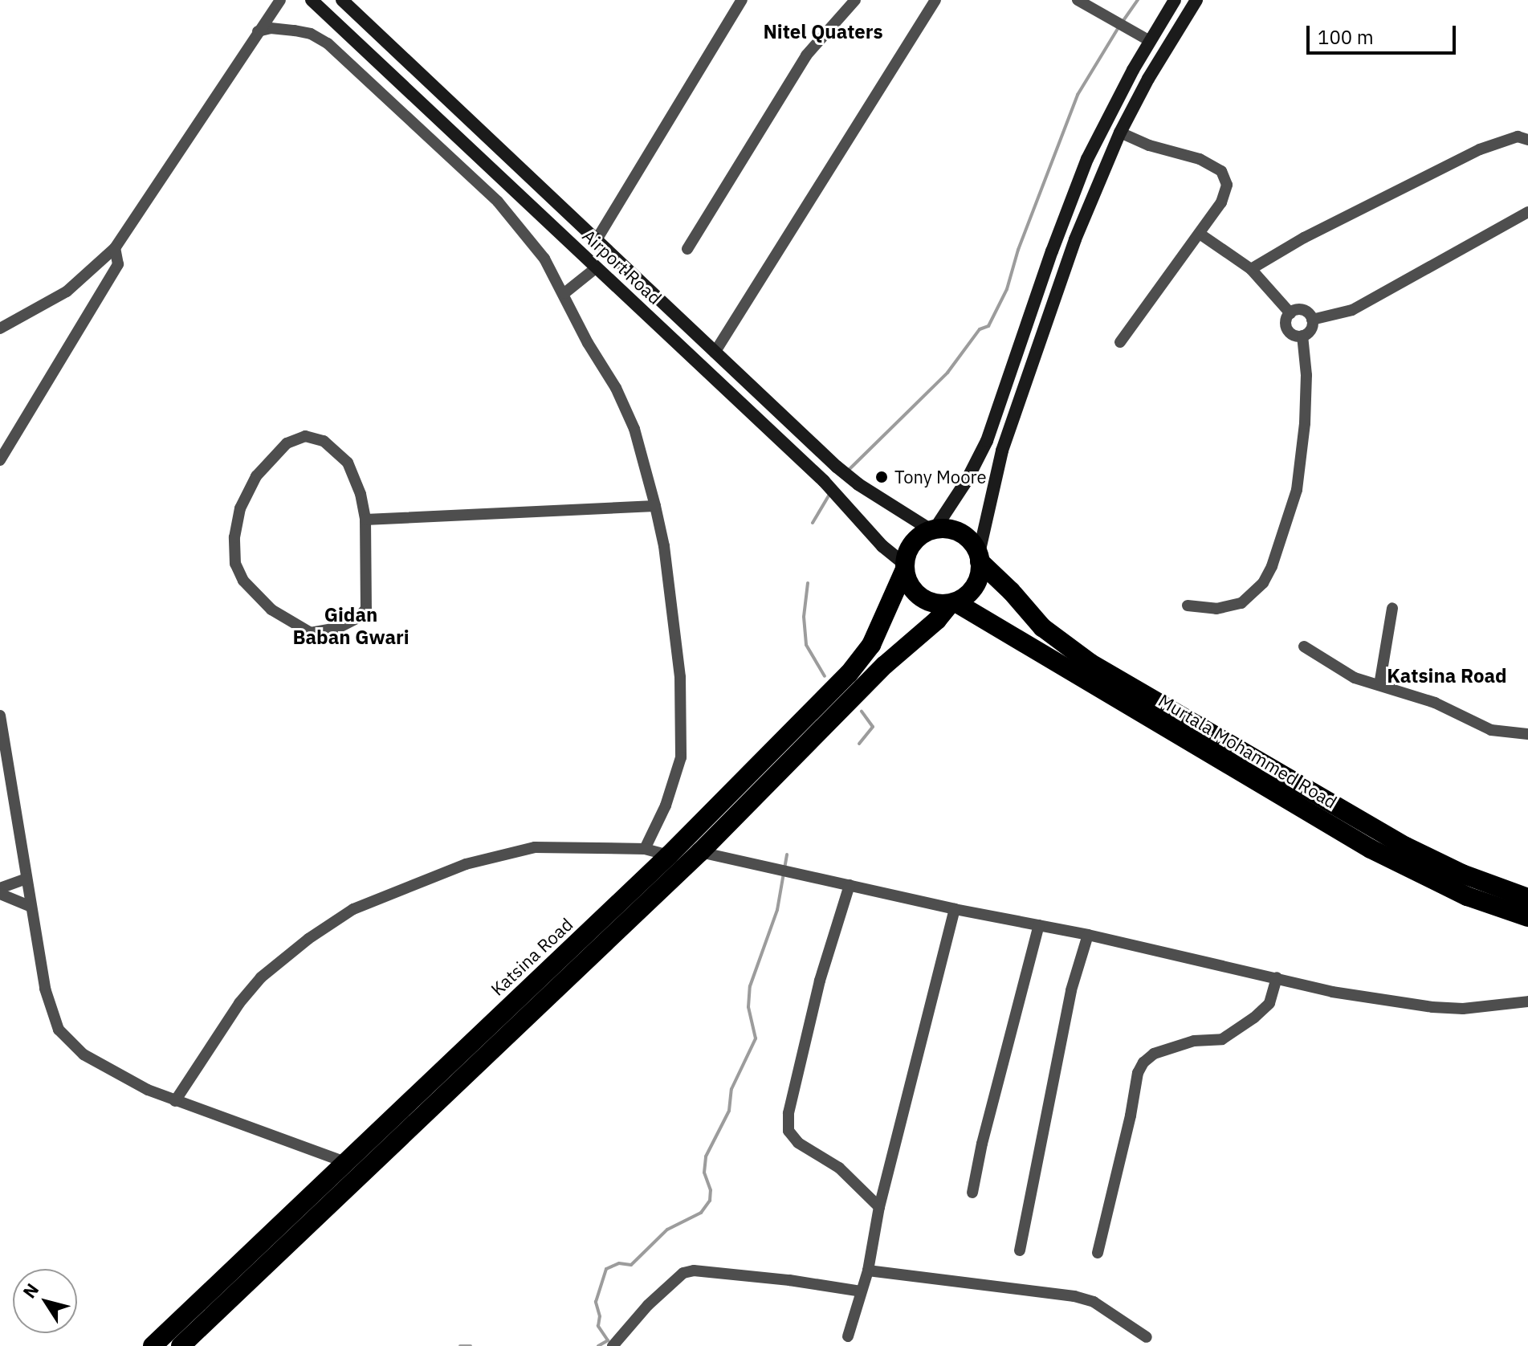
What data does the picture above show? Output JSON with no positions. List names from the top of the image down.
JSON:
{
  "streets": {
    "highway": ["Murtala Mohammed Road", "Katsina Road"],
    "street": ["Airport Road"]
  },
  "crossings": [
    ["Airport Road", "Murtala Mohammed Road"],
    ["Airport Road", "Katsina Road"],
    ["Murtala Mohammed Road", "Katsina Road"]
  ],
  "districts": ["Nitel Quaters", "Gidan Baban Gwari", "Katsina Road"],
  "places": ["Tony Moore"],
  "scale_bar": "100 m",
  "north": "top left"
}
